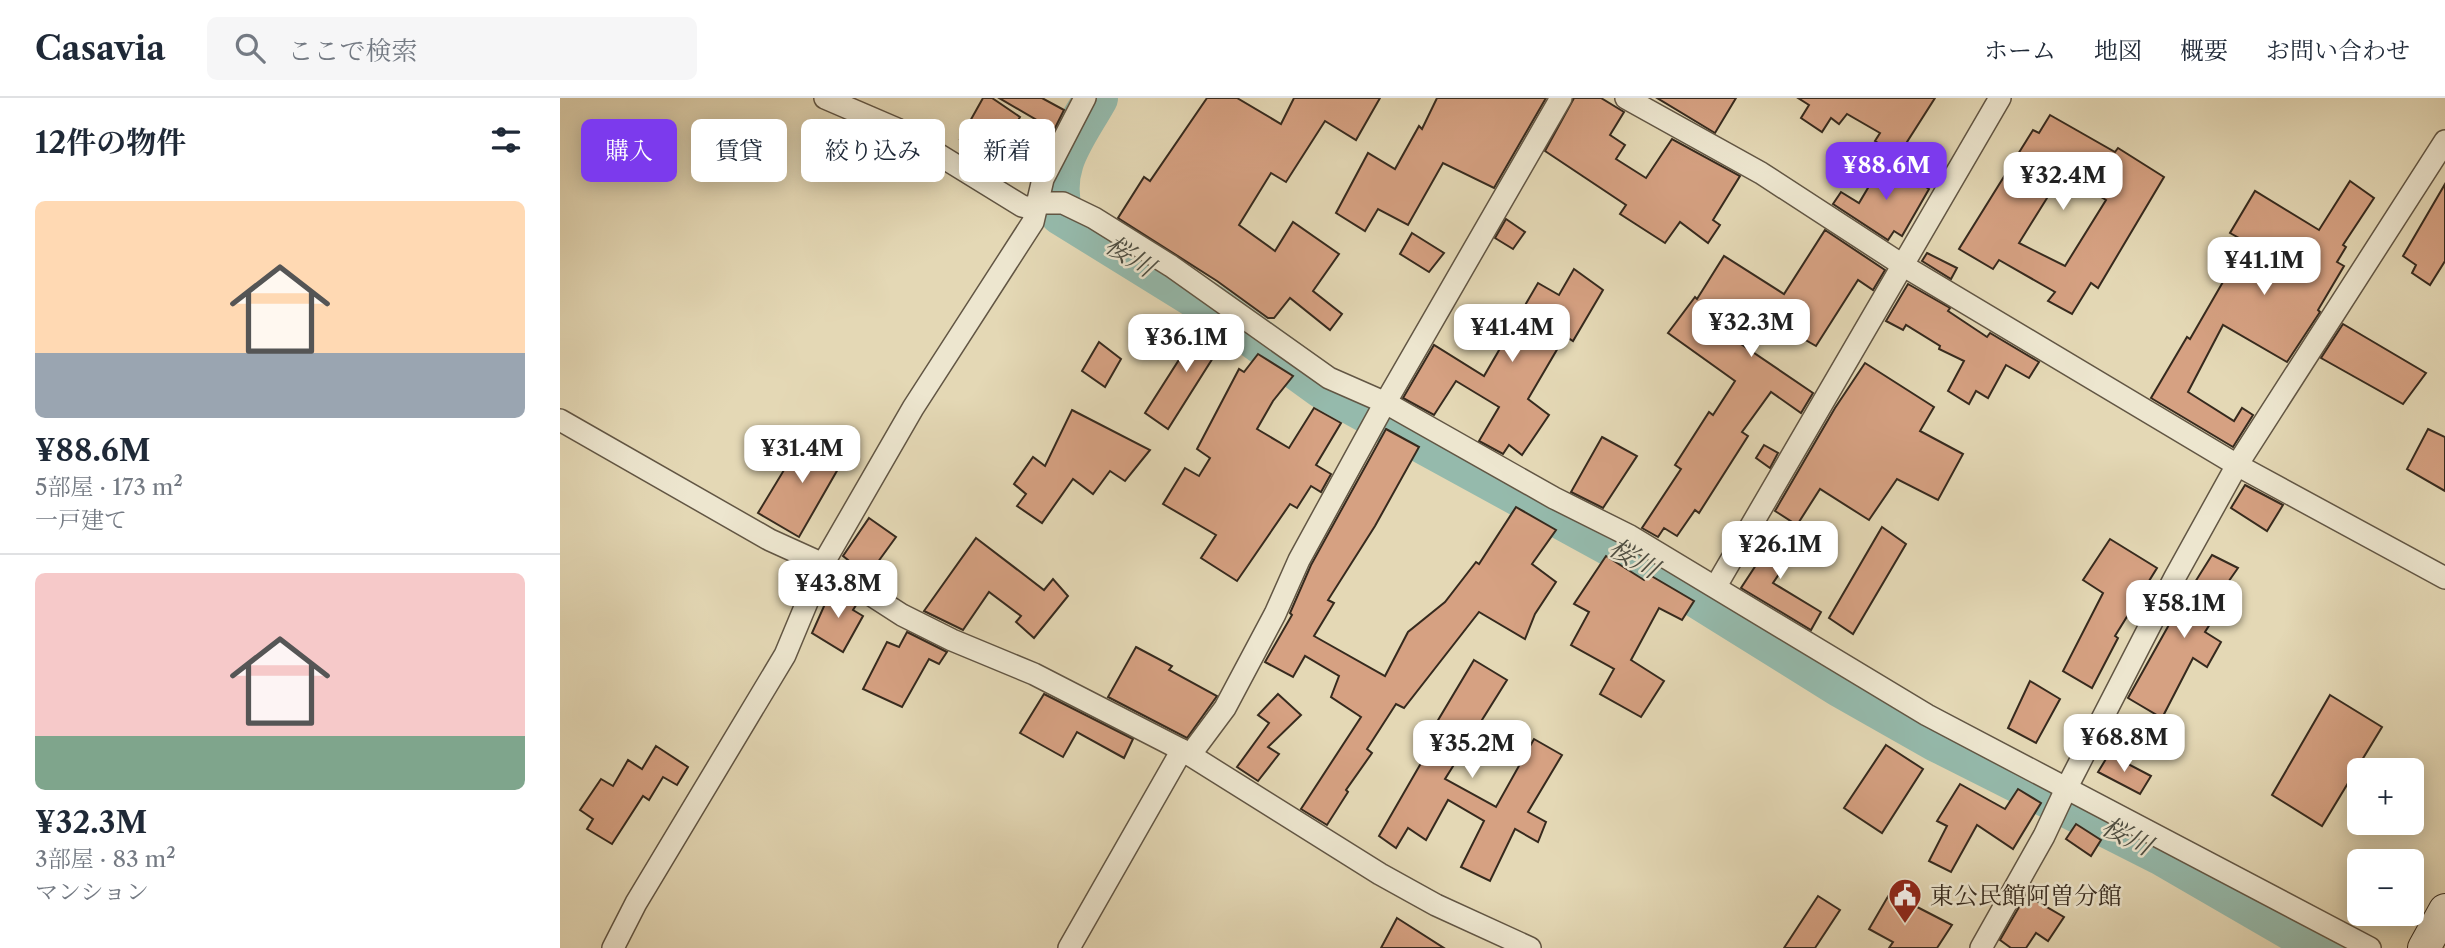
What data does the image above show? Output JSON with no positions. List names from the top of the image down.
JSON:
{
  "water": ["桜川"],
  "places": {
    "public building": ["東公民館阿曽分館"]
  },
  "page": {
    "header": "Casavia",
    "search": "ここで検索",
    "nav": [
      "ホーム",
      "地図",
      "概要",
      "お問い合わせ"
    ],
    "heading": "12件の物件",
    "chip": [
      "購入",
      "賃貸",
      "絞り込み",
      "新着"
    ],
    "price": [
      "¥88.6M",
      "¥32.4M",
      "¥41.1M",
      "¥32.3M",
      "¥41.4M",
      "¥36.1M",
      "¥31.4M",
      "¥26.1M",
      "¥43.8M",
      "¥58.1M",
      "¥68.8M",
      "¥35.2M"
    ],
    "list": [
      {
        "name": "¥88.6M",
        "note": "5部屋 · 173 m² · 一戸建て"
      },
      {
        "name": "¥32.3M",
        "note": "3部屋 · 83 m² · マンション"
      }
    ],
    "map_buttons": ["+", "−"]
  }
}
